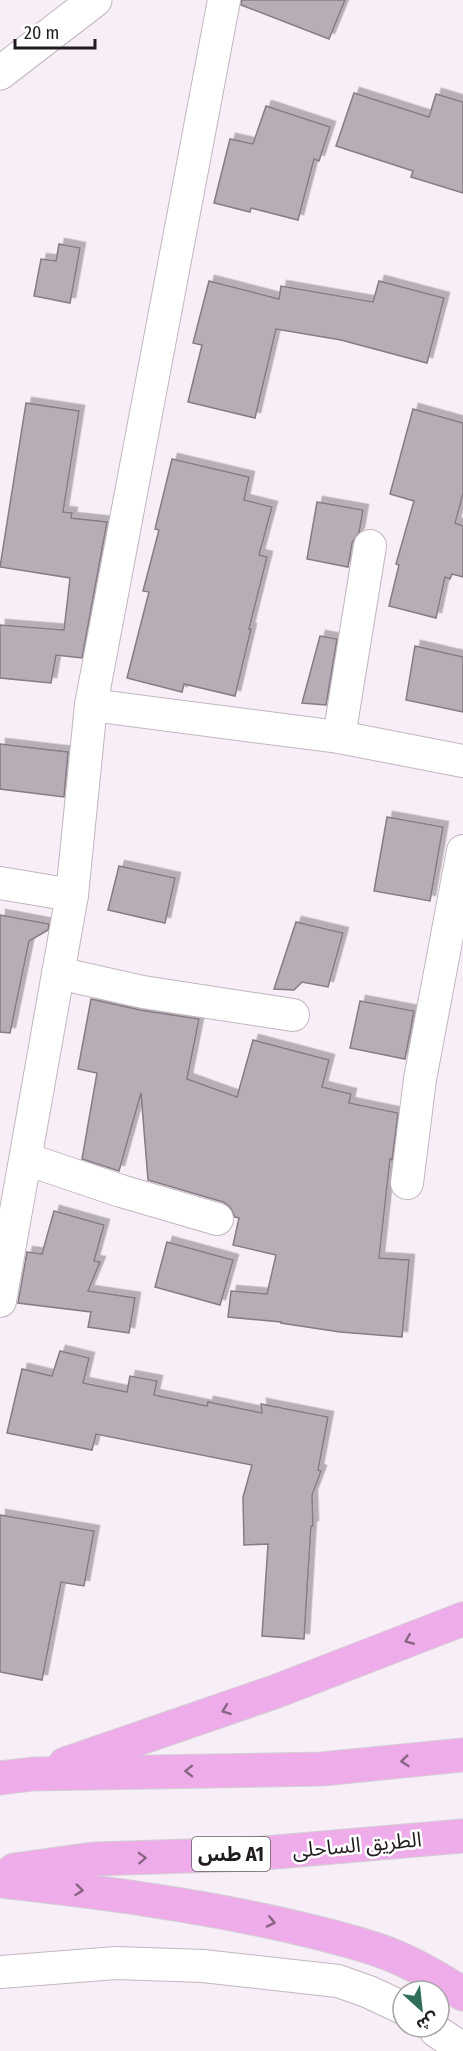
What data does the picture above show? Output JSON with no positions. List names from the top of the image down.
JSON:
{
  "streets": {
    "highway": ["الطريق الساحلى", "طس A1"]
  },
  "scale_bar": "20 m",
  "north": "bottom right"
}
